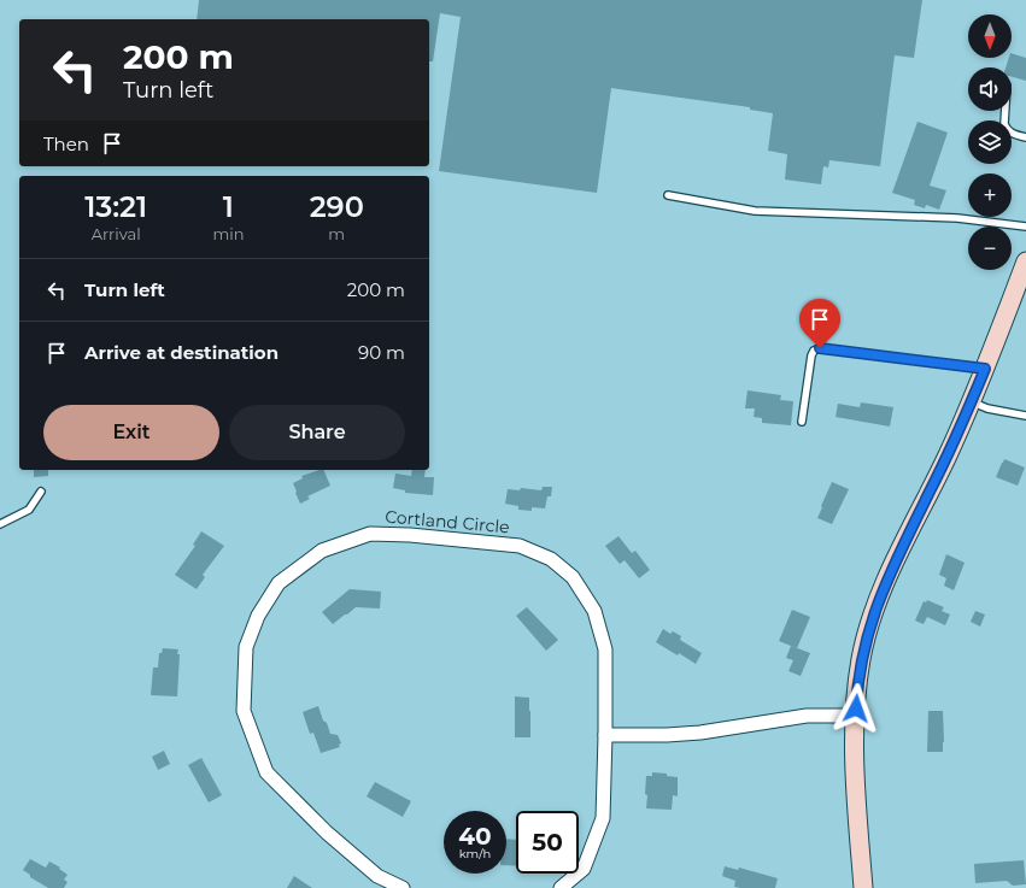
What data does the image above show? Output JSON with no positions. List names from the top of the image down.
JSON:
{
  "streets": {
    "street": ["Cortland Circle"]
  },
  "north": "bottom",
  "page": {
    "map_buttons": ["+", "−"],
    "turn": ["200 m", "Turn left"],
    "then": "Then",
    "eta": [
      "13:21",
      "Arrival",
      "1",
      "min",
      "290",
      "m"
    ],
    "list": [
      {
        "name": "Turn left",
        "value": "200 m"
      },
      {
        "name": "Arrive at destination",
        "value": "90 m"
      }
    ],
    "buttons": ["Exit", "Share"],
    "speed": "40 km/h",
    "limit": "50"
  }
}
